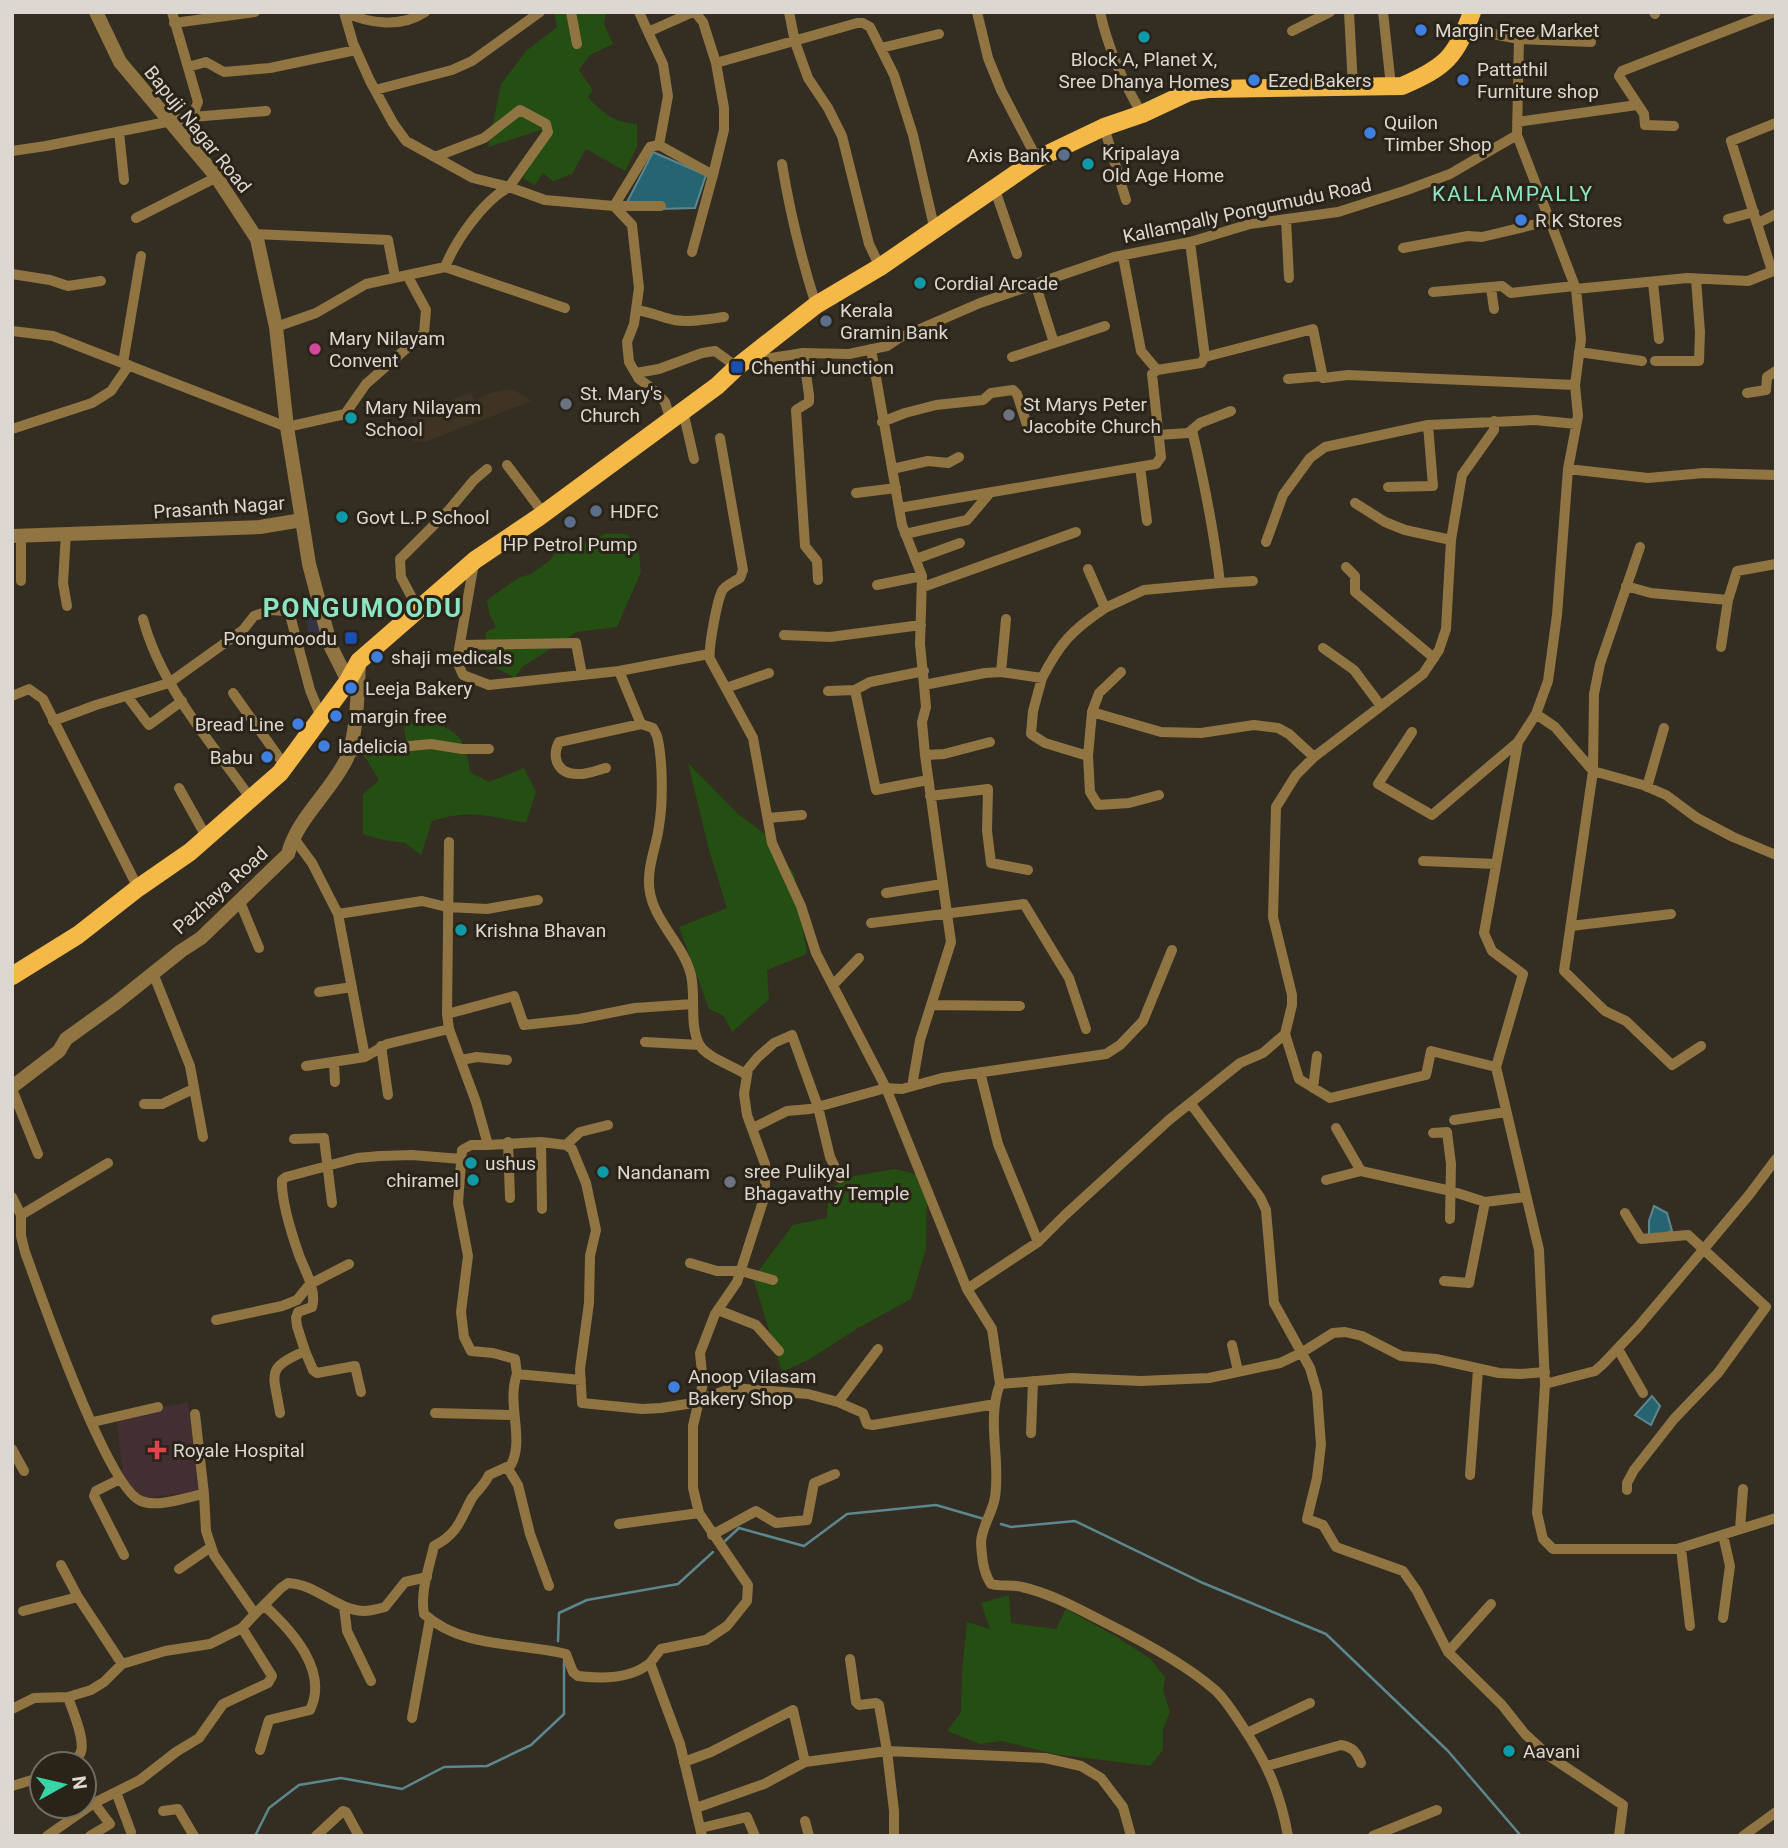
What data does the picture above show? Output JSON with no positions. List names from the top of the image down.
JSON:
{
  "streets": {
    "street": [
      "Bapuji Nagar Road",
      "Kallampally Pongumudu Road",
      "Prasanth Nagar",
      "Pazhaya Road"
    ]
  },
  "crossings": [
    ["Bapuji Nagar Road", "Prasanth Nagar"]
  ],
  "districts": ["KALLAMPALLY", "PONGUMOODU"],
  "places": {
    "other": [
      "Margin Free Market",
      "Block A, Planet X, Sree Dhanya Homes",
      "Ezed Bakers",
      "Pattathil Furniture shop",
      "Quilon Timber Shop",
      "Axis Bank",
      "Kripalaya Old Age Home",
      "R K Stores",
      "Cordial Arcade",
      "Kerala Gramin Bank",
      "Mary Nilayam Convent",
      "St. Mary's Church",
      "St Marys Peter Jacobite Church",
      "Mary Nilayam School",
      "HDFC",
      "Govt L.P School",
      "HP Petrol Pump",
      "shaji medicals",
      "Leeja Bakery",
      "margin free",
      "Bread Line",
      "ladelicia",
      "Babu",
      "Krishna Bhavan",
      "ushus",
      "Nandanam",
      "chiramel",
      "sree Pulikyal Bhagavathy Temple",
      "Anoop Vilasam Bakery Shop",
      "Aavani"
    ],
    "transit": ["Chenthi Junction", "Pongumoodu"],
    "health": ["Royale Hospital"]
  },
  "north": "right"
}
